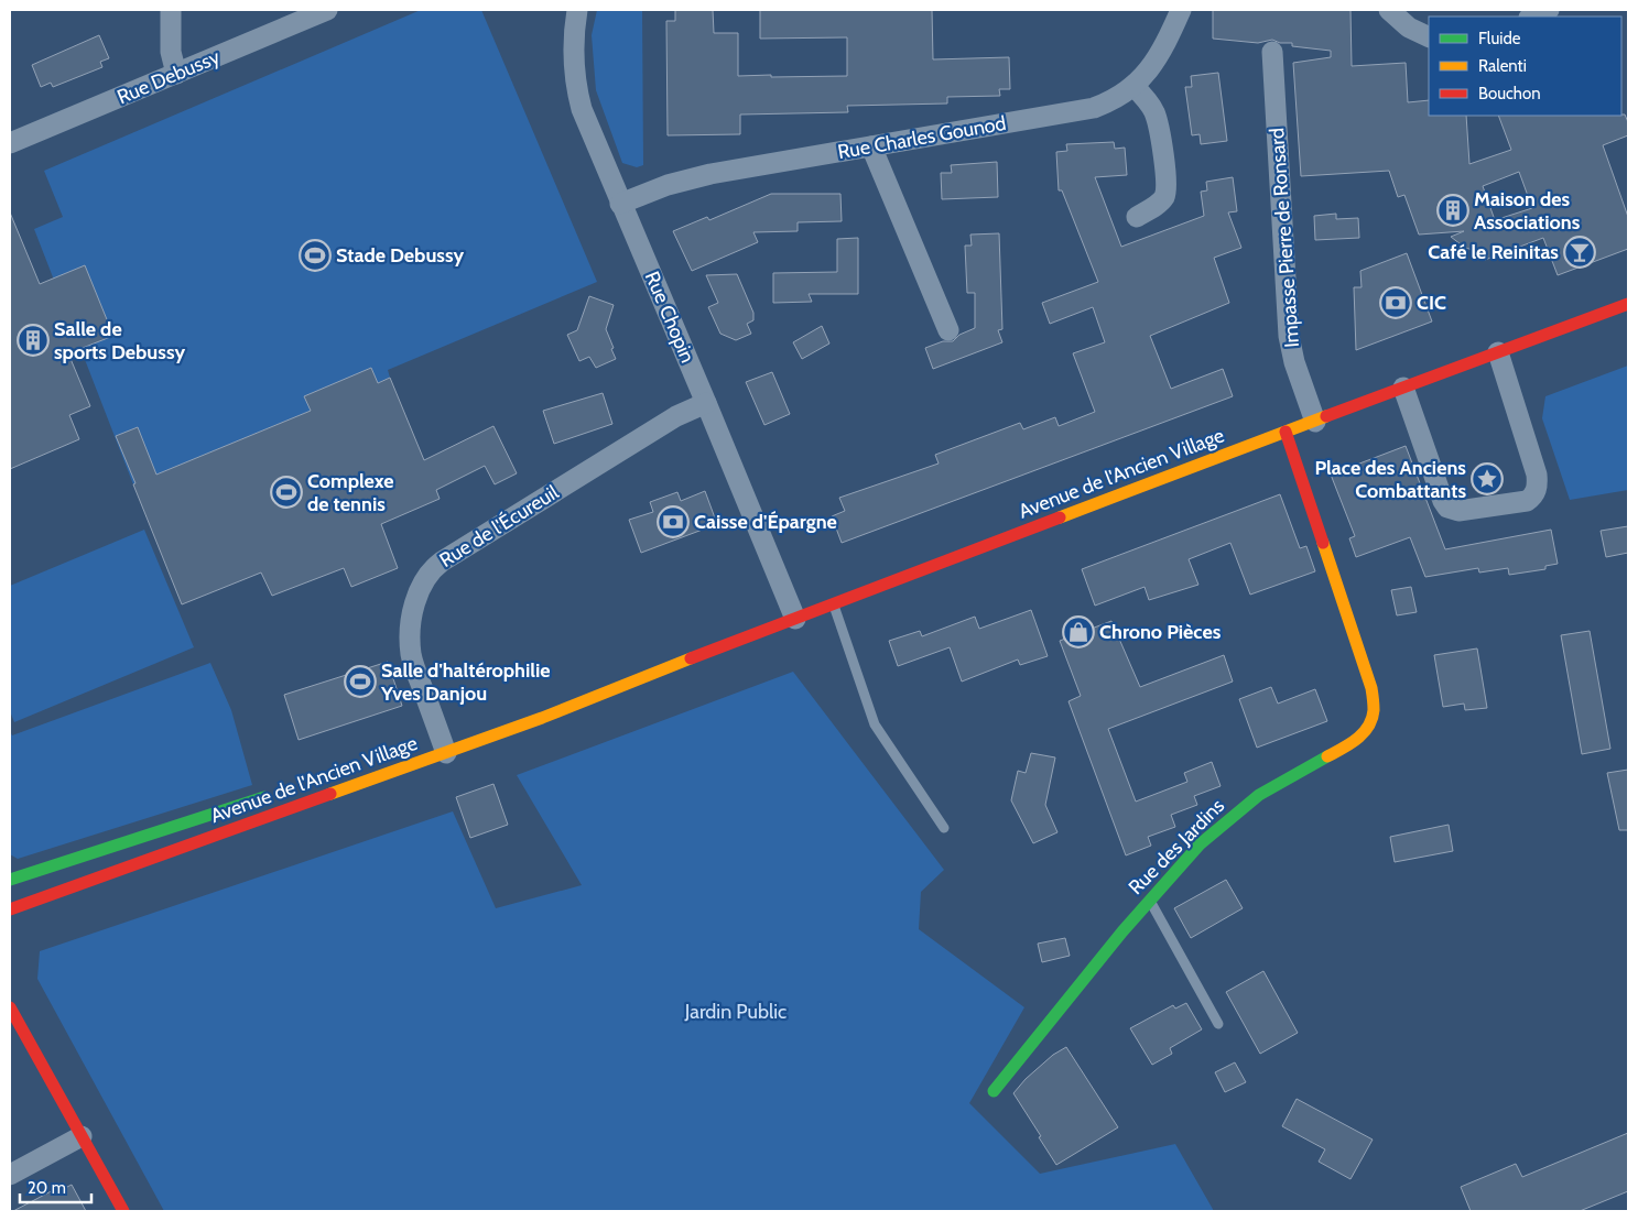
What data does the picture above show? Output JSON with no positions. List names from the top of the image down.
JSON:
{
  "streets": {
    "street": [
      "Rue Debussy",
      "Rue Charles Gounod",
      "Impasse Pierre de Ronsard",
      "Rue Chopin",
      "Avenue de l'Ancien Village",
      "Rue de l'Écureuil",
      "Rue des Jardins"
    ]
  },
  "crossings": [
    ["Rue Charles Gounod", "Rue Chopin"],
    ["Impasse Pierre de Ronsard", "Avenue de l'Ancien Village"],
    ["Rue Chopin", "Avenue de l'Ancien Village"],
    ["Rue Chopin", "Rue de l'Écureuil"],
    ["Avenue de l'Ancien Village", "Rue de l'Écureuil"],
    ["Avenue de l'Ancien Village", "Rue des Jardins"]
  ],
  "parks": ["Jardin Public"],
  "places": {
    "building": ["Maison des Associations", "Salle de sports Debussy"],
    "bar": ["Café le Reinitas"],
    "sports": ["Stade Debussy", "Complexe de tennis", "Salle d'haltérophilie Yves Danjou"],
    "bank": ["CIC", "Caisse d'Épargne"],
    "place": ["Place des Anciens Combattants"],
    "shop": ["Chrono Pièces"]
  },
  "legend": ["Fluide", "Ralenti", "Bouchon"],
  "scale_bar": "20 m"
}
